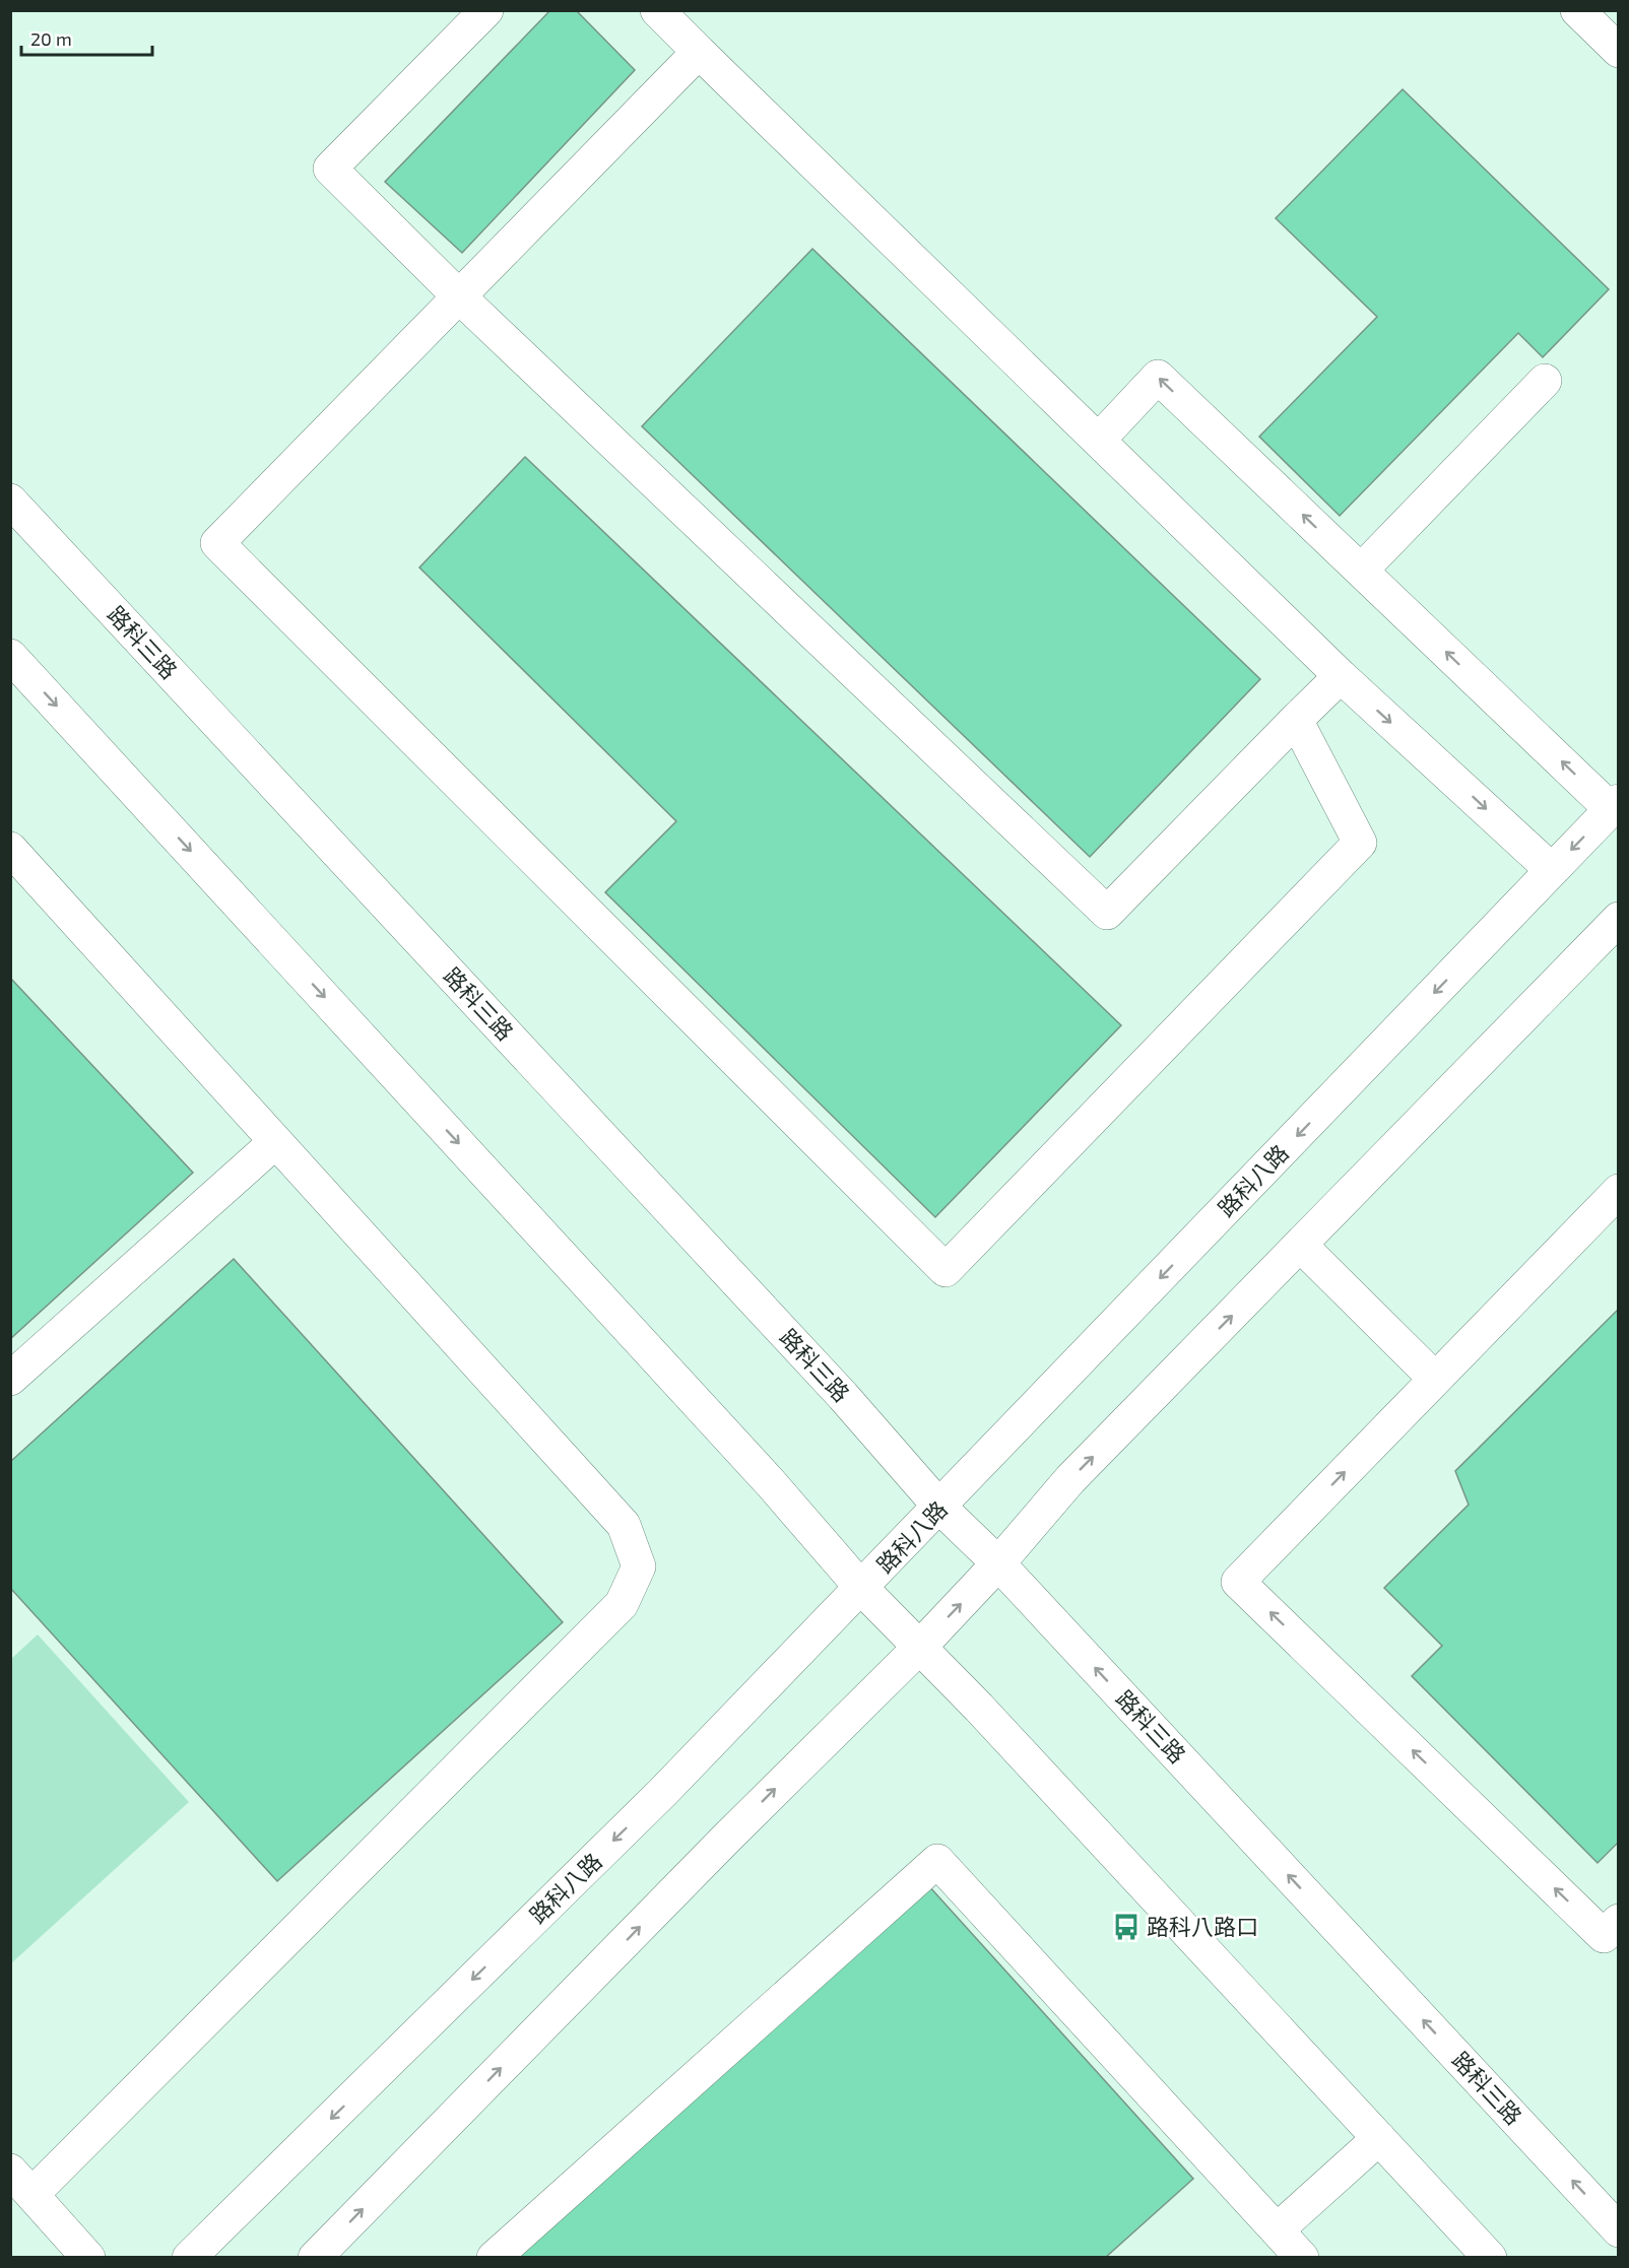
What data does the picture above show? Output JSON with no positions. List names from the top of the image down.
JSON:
{
  "streets": {
    "street": ["路科三路", "路科八路"]
  },
  "crossings": [
    ["路科三路", "路科八路"]
  ],
  "places": {
    "bus stop": ["路科八路口"]
  },
  "scale_bar": "20 m"
}
